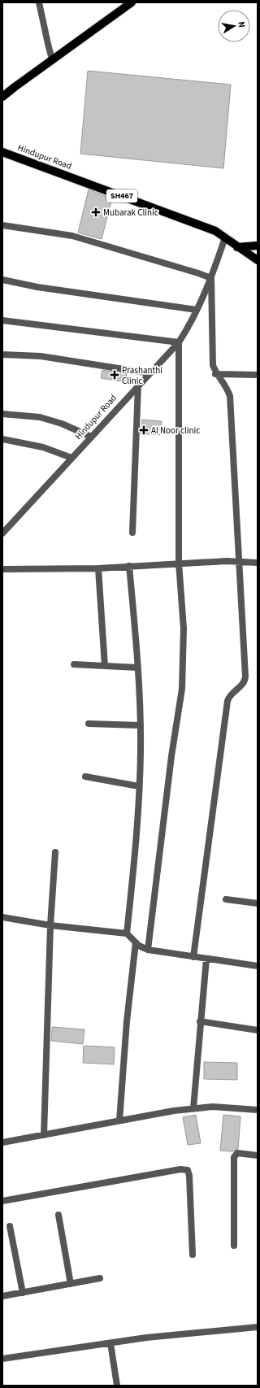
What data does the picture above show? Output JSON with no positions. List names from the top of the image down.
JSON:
{
  "streets": {
    "main road": ["Hindupur Road", "SH467"]
  },
  "crossings": [
    ["Hindupur Road", "SH467"]
  ],
  "places": {
    "health": ["Mubarak Clinic", "Prashanthi Clinic", "Al Noor clinic"]
  },
  "north": "right"
}
